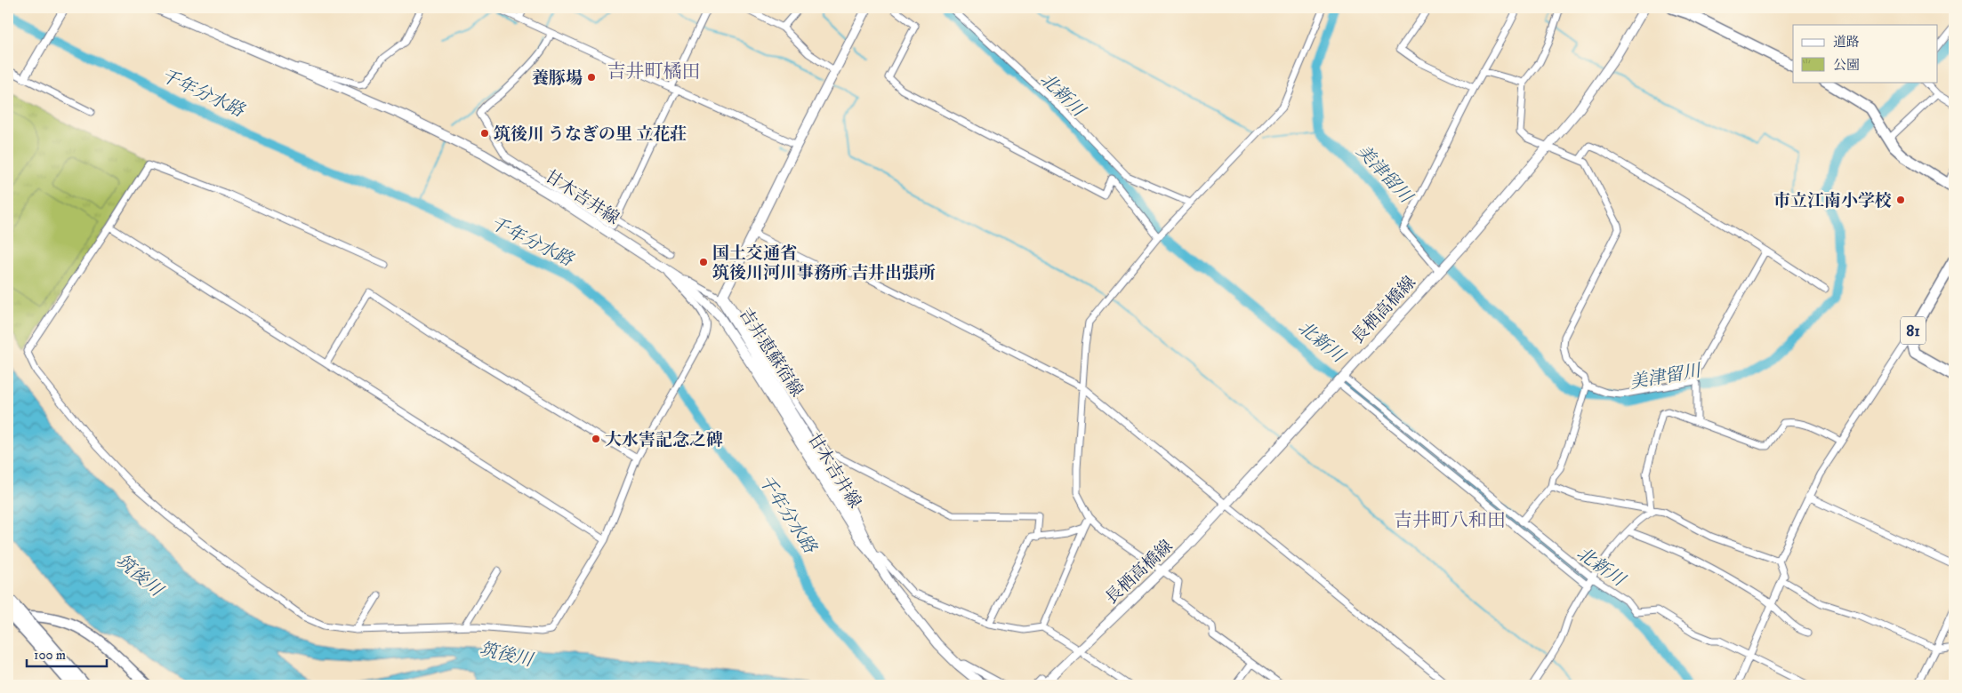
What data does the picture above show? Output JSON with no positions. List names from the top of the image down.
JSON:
{
  "streets": {
    "main road": [
      "甘木吉井線",
      "長栖高橋線",
      "81",
      "吉井恵蘇宿線"
    ]
  },
  "crossings": [
    ["甘木吉井線", "吉井恵蘇宿線"]
  ],
  "districts": ["吉井町橘田", "吉井町八和田"],
  "water": [
    "千年分水路",
    "北新川",
    "美津留川",
    "筑後川"
  ],
  "places": [
    "養豚場",
    "筑後川 うなぎの里 立花荘",
    "市立江南小学校",
    "国土交通省 筑後川河川事務所 吉井出張所",
    "大水害記念之碑"
  ],
  "legend": ["道路", "公園"],
  "scale_bar": "100 m"
}
